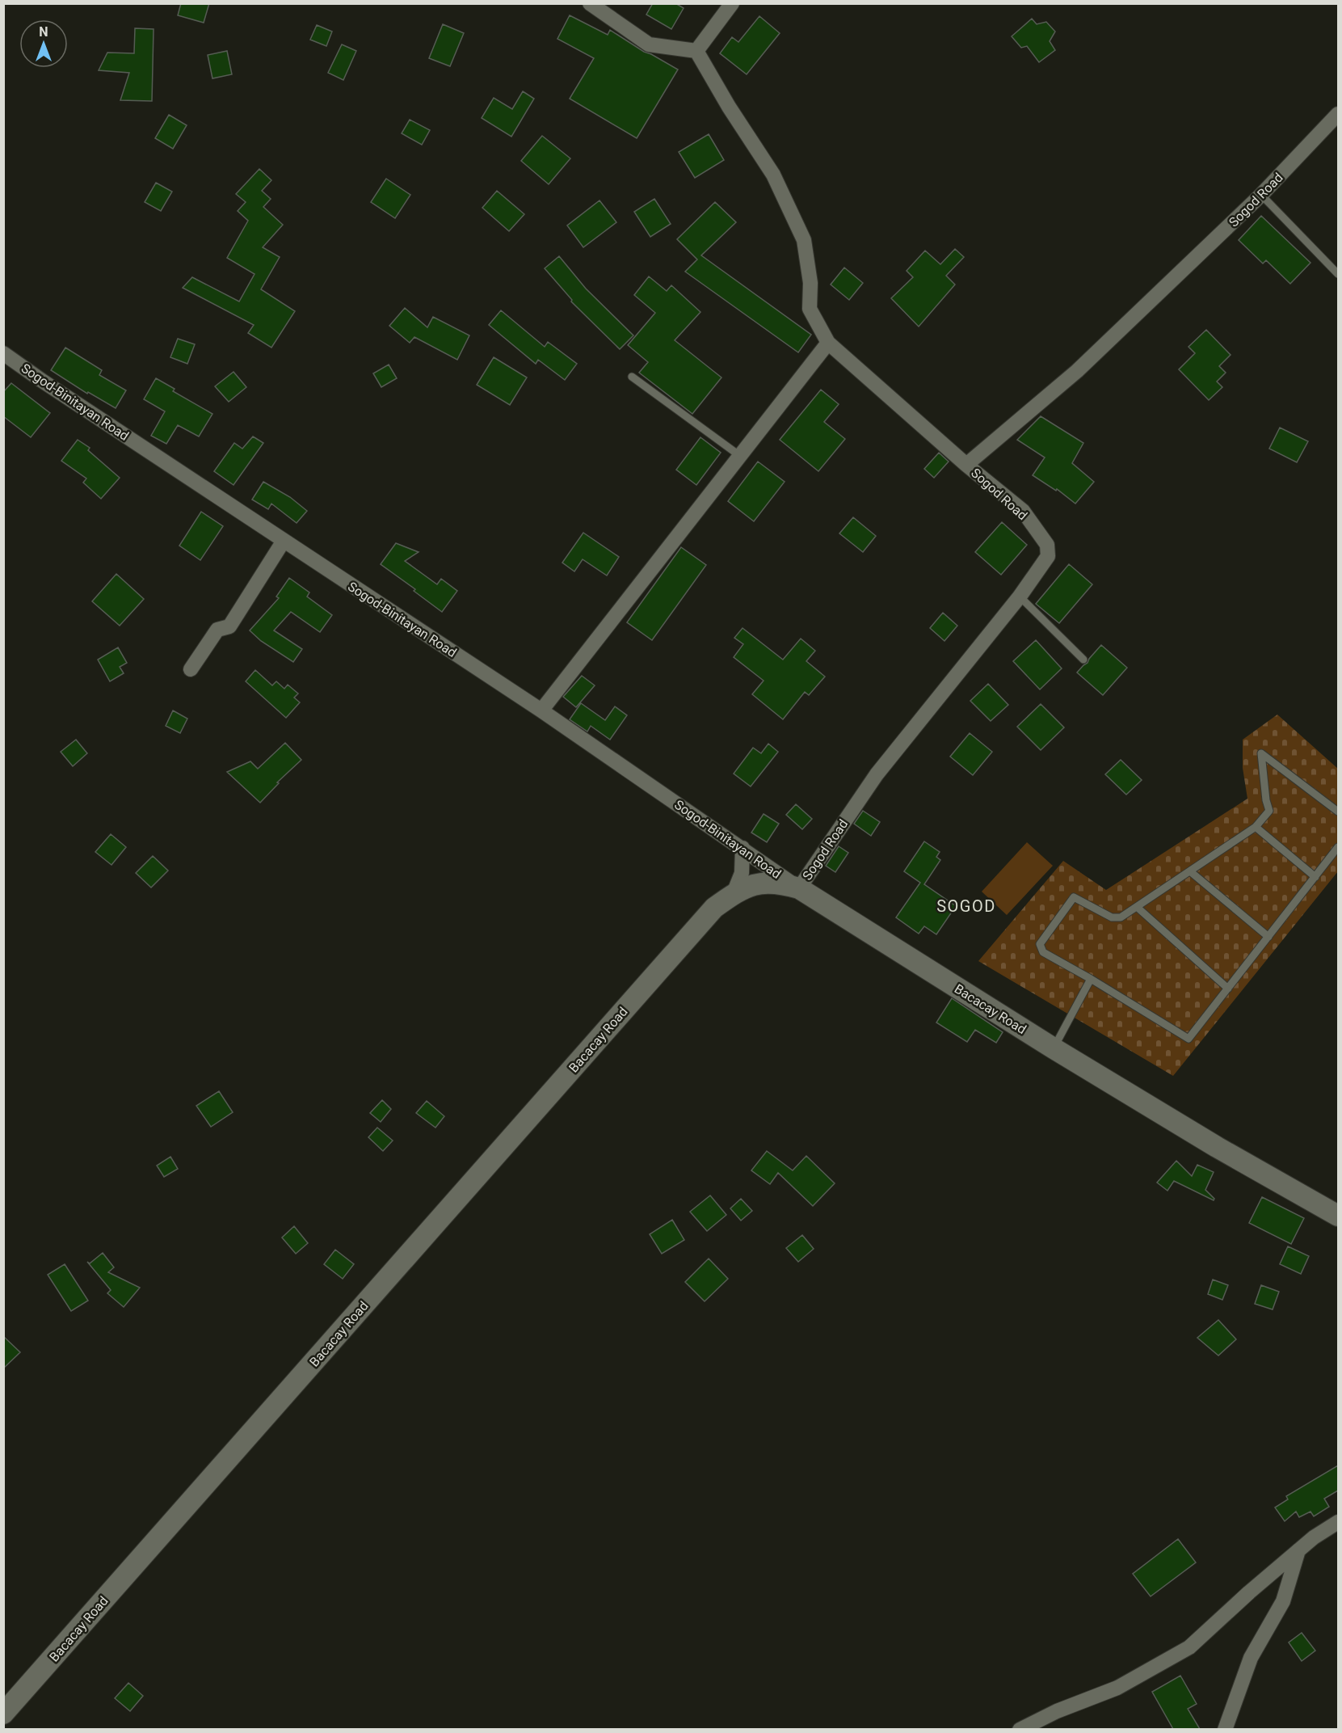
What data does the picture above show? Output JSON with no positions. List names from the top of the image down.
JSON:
{
  "streets": {
    "main road": ["Bacacay Road"],
    "street": ["Sogod Road", "Sogod-Binitayan Road"]
  },
  "crossings": [
    ["Sogod Road", "Sogod-Binitayan Road"],
    ["Sogod Road", "Bacacay Road"],
    ["Sogod-Binitayan Road", "Bacacay Road"]
  ],
  "districts": ["SOGOD"],
  "north": "top"
}
